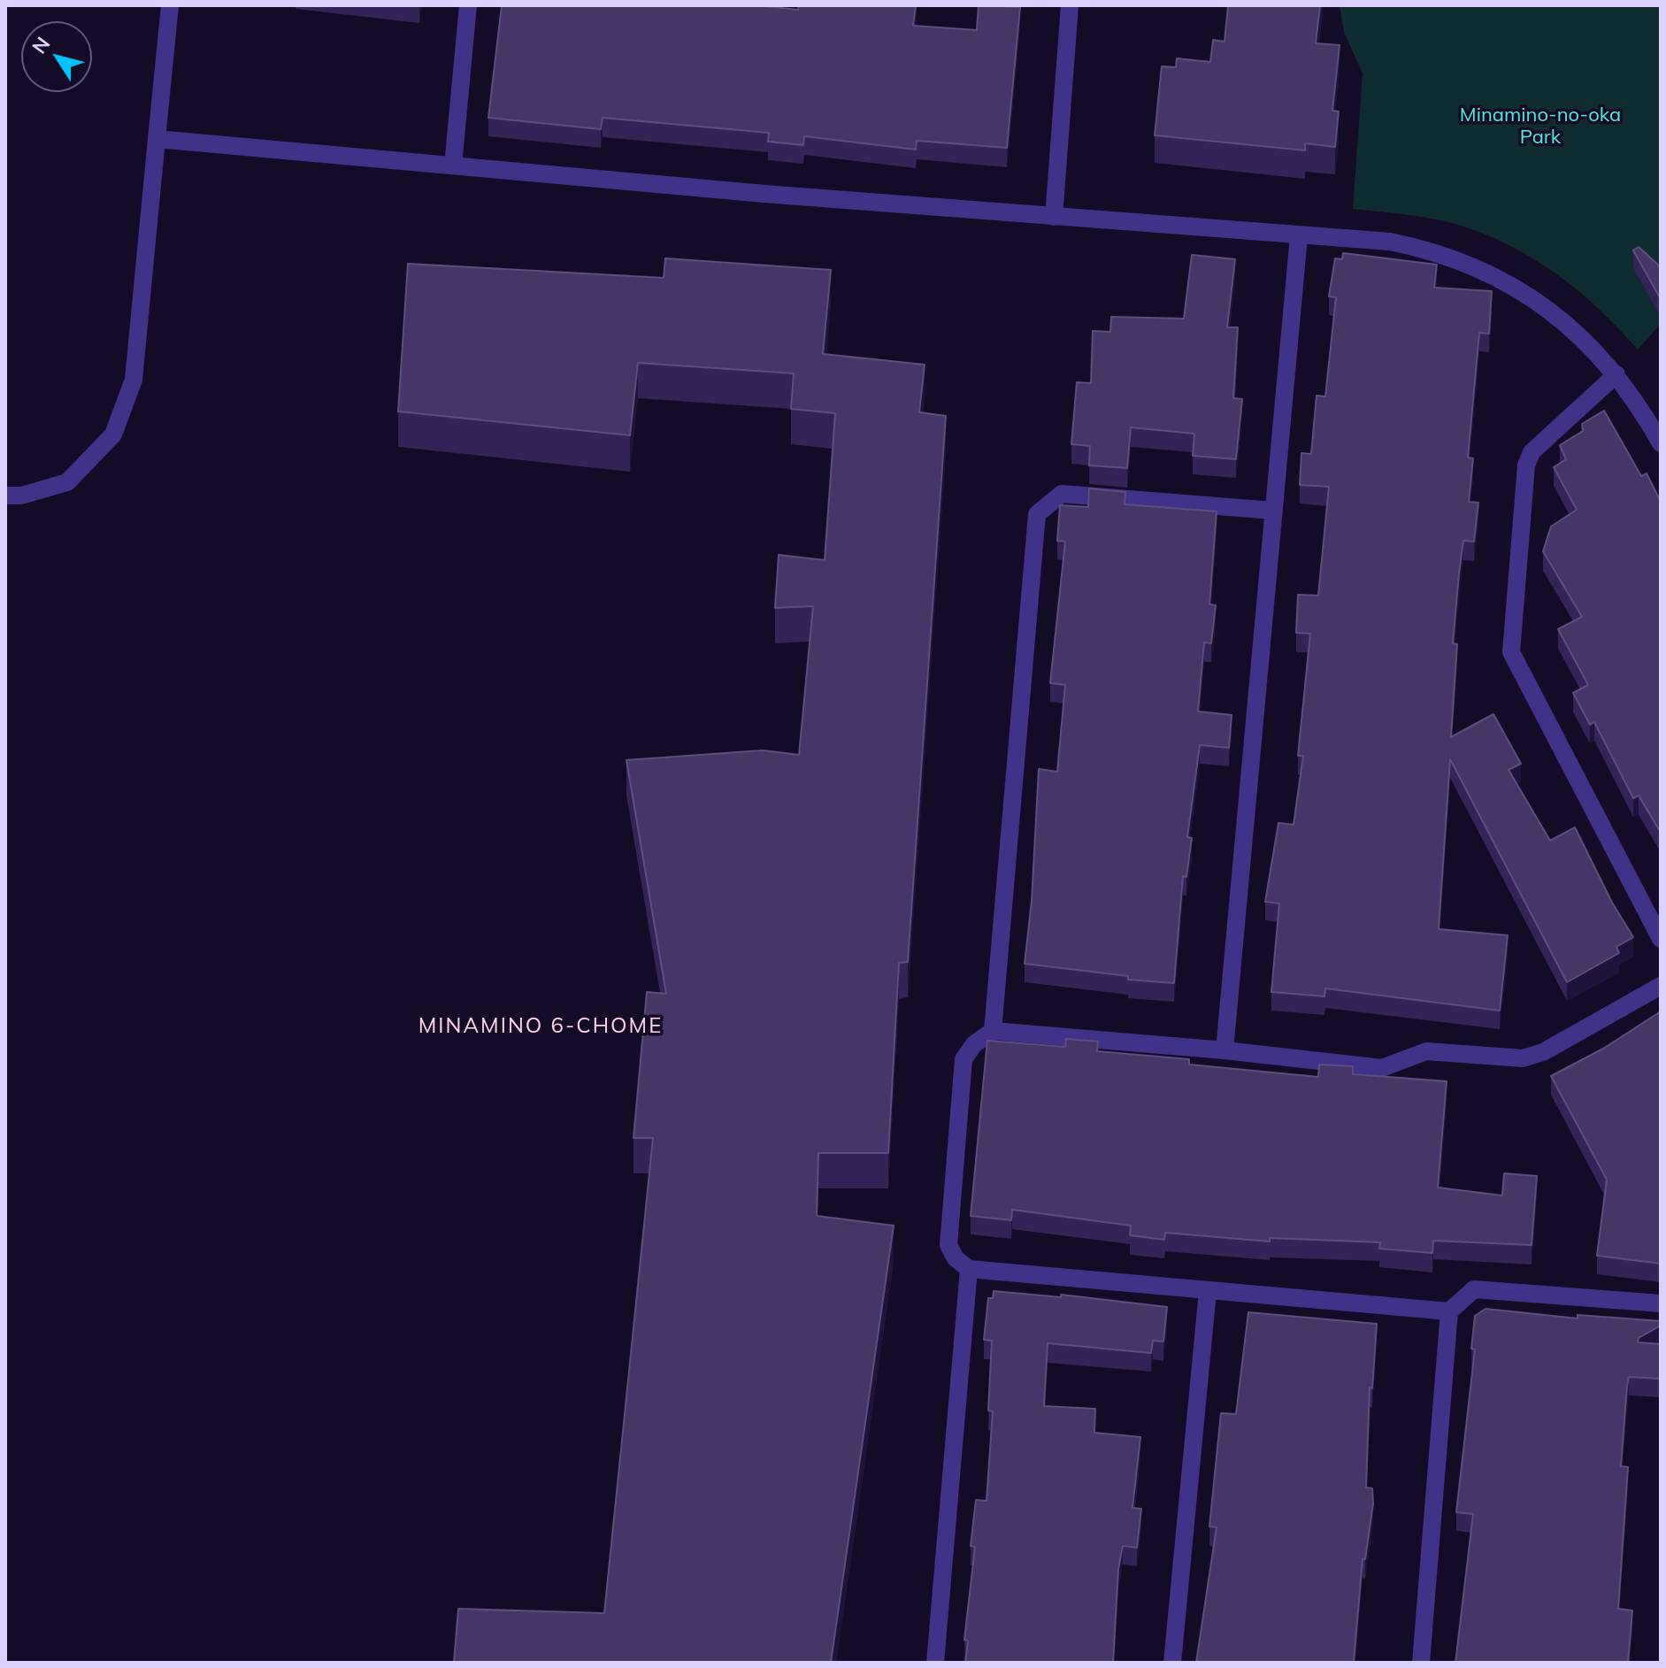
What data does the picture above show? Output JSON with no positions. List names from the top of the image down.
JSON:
{
  "districts": ["MINAMINO 6-CHOME"],
  "parks": ["Minamino-no-oka Park"],
  "north": "top left"
}
